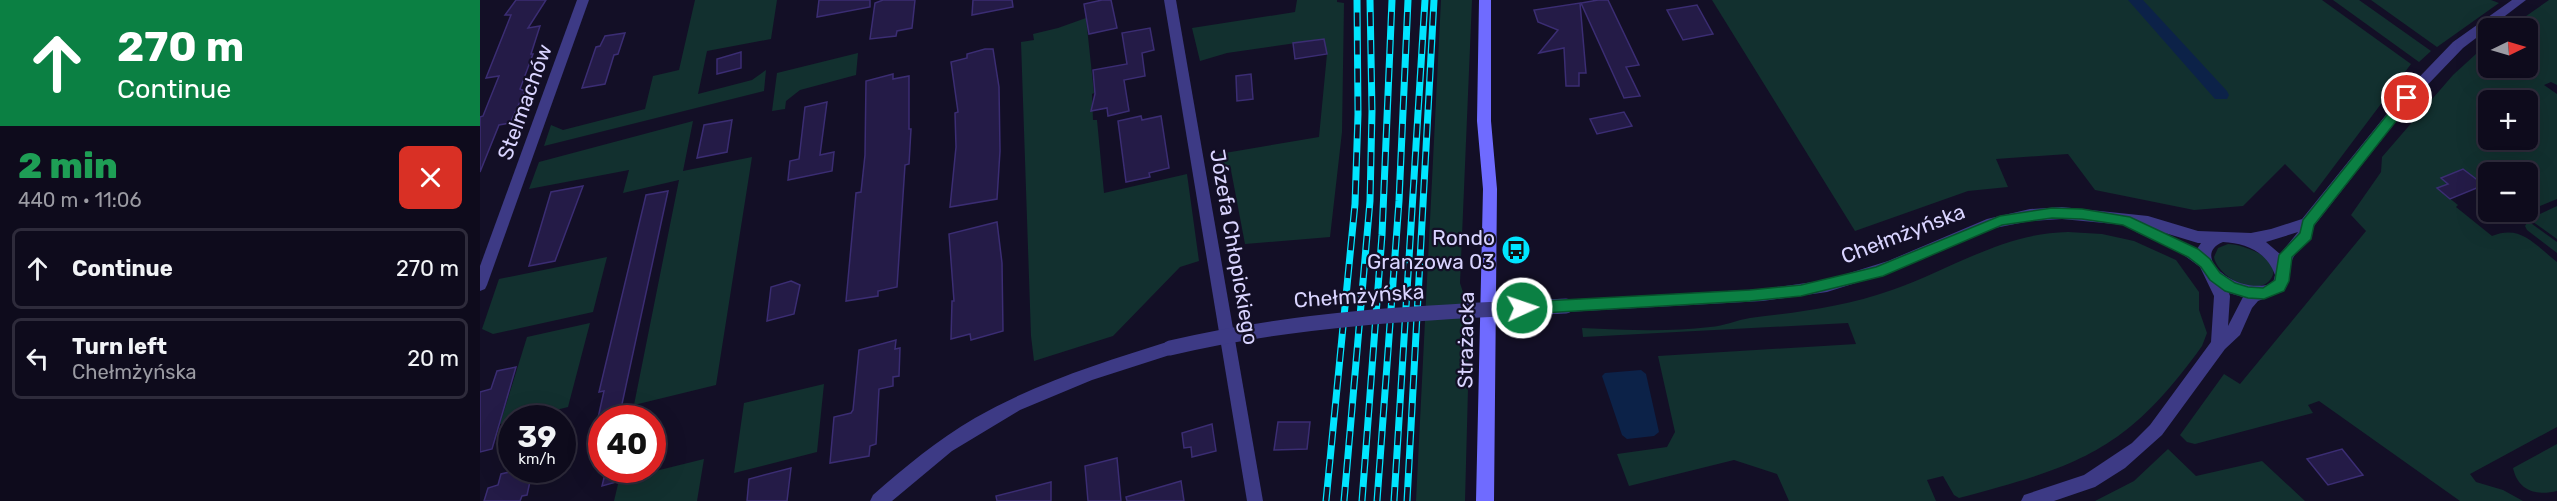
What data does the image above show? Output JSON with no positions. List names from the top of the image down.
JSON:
{
  "streets": {
    "main road": ["Strażacka"],
    "street": ["Stelmachów", "Chełmżyńska", "Józefa Chłopickiego"]
  },
  "places": {
    "bus stop": ["Rondo Granzowa 03"]
  },
  "north": "right",
  "page": {
    "turn": ["270 m", "Continue"],
    "map_buttons": ["+", "−"],
    "heading": ["2 min", "440 m · 11:06"],
    "list": [
      {
        "name": "Continue",
        "value": "270 m"
      },
      {
        "name": "Turn left",
        "note": "Chełmżyńska",
        "value": "20 m"
      }
    ],
    "speed": "39 km/h",
    "limit": "40"
  }
}
